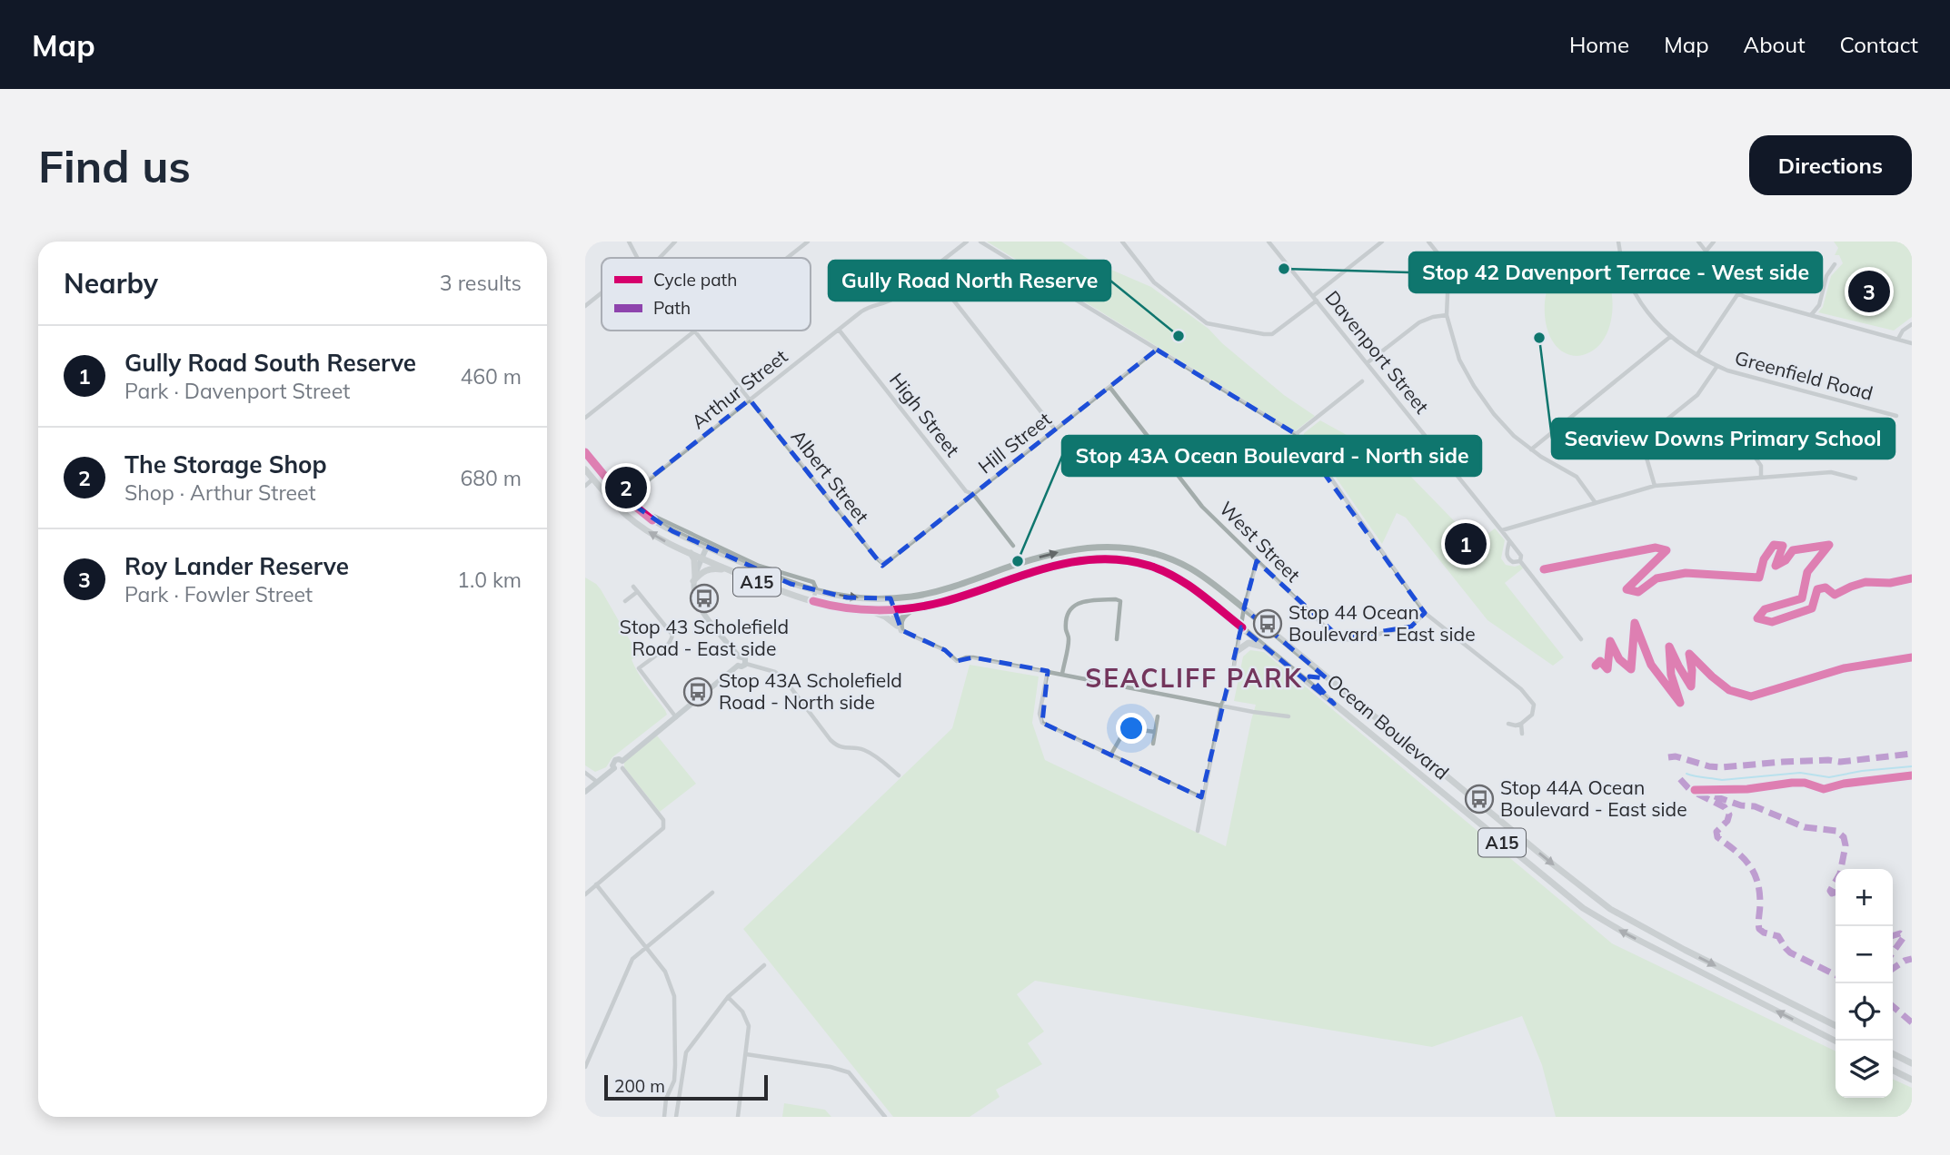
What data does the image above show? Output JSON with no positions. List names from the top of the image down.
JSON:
{
  "streets": {
    "main road": ["A15", "Ocean Boulevard"],
    "street": [
      "Davenport Street",
      "Greenfield Road",
      "Arthur Street",
      "High Street",
      "Hill Street",
      "Albert Street",
      "West Street"
    ]
  },
  "crossings": [
    ["Arthur Street", "High Street"],
    ["Arthur Street", "Albert Street"],
    ["Arthur Street", "A15"],
    ["Arthur Street", "Ocean Boulevard"],
    ["High Street", "Hill Street"],
    ["Hill Street", "Albert Street"],
    ["Hill Street", "West Street"],
    ["A15", "Ocean Boulevard"]
  ],
  "districts": ["SEACLIFF PARK"],
  "places": {
    "other": [
      "Stop 42 Davenport Terrace - West side",
      "Gully Road North Reserve",
      "Seaview Downs Primary School",
      "Stop 43A Ocean Boulevard - North side"
    ],
    "bus stop": [
      "Stop 43 Scholefield Road - East side",
      "Stop 44 Ocean Boulevard - East side",
      "Stop 43A Scholefield Road - North side",
      "Stop 44A Ocean Boulevard - East side"
    ]
  },
  "legend": ["Cycle path", "Path"],
  "scale_bar": "200 m",
  "page": {
    "header": "Map",
    "nav": [
      "Home",
      "Map",
      "About",
      "Contact"
    ],
    "buttons": "Directions",
    "title": "Find us",
    "heading": ["Nearby", "3 results"],
    "pins": ["3", "2", "1"],
    "list": [
      {
        "mark": "1",
        "name": "Gully Road South Reserve",
        "note": "Park · Davenport Street",
        "value": "460 m"
      },
      {
        "mark": "2",
        "name": "The Storage Shop",
        "note": "Shop · Arthur Street",
        "value": "680 m"
      },
      {
        "mark": "3",
        "name": "Roy Lander Reserve",
        "note": "Park · Fowler Street",
        "value": "1.0 km"
      }
    ],
    "map_buttons": ["+", "−"],
    "scale": "200 m"
  }
}
